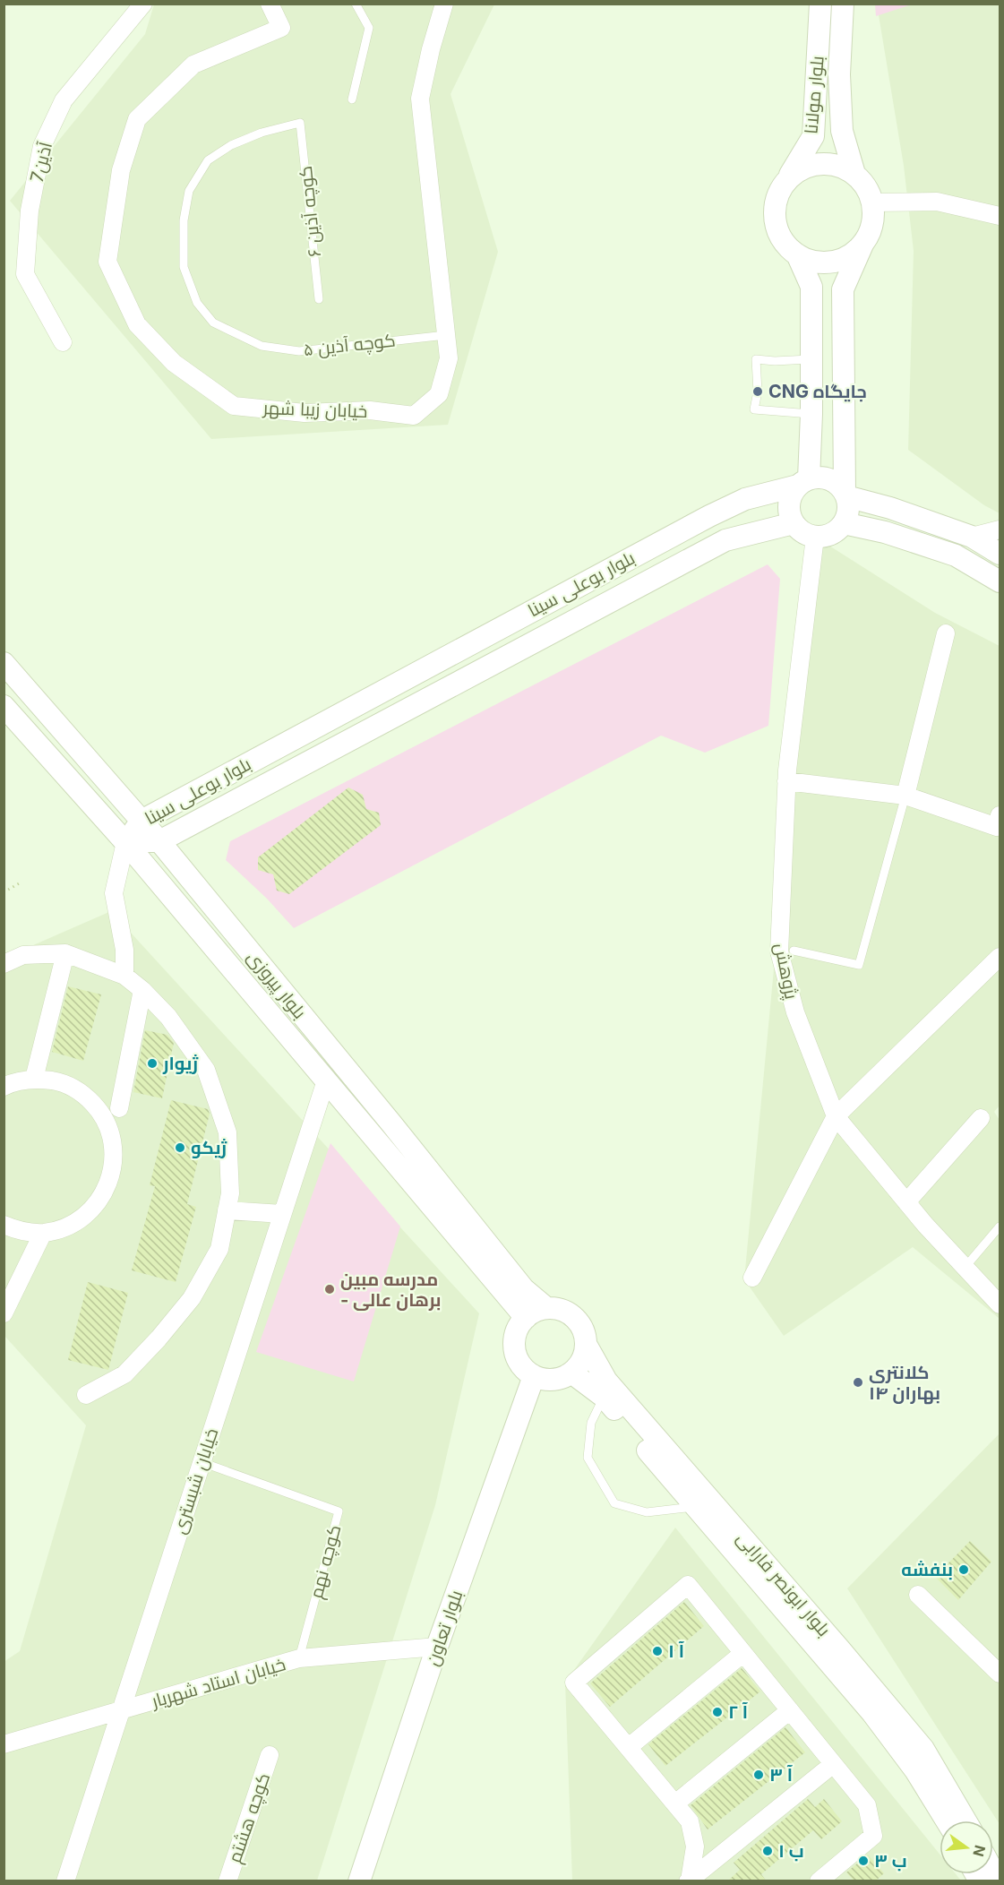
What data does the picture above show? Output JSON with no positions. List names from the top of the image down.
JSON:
{
  "streets": {
    "street": [
      "بلوار مولانا",
      "آذین7",
      "خیابان زیبا شهر",
      "بلوار بوعلی سینا",
      "پژوهش",
      "بلوار پیروزی",
      "خیابان شبستری",
      "بلوار ابونصر فارابی",
      "بلوار تعاون",
      "خیابان استاد شهریار",
      "کوچه هشتم"
    ],
    "lane": ["کوچه آذین ۶", "کوچه آذین ۵", "کوچه نهم"]
  },
  "crossings": [
    ["کوچه آذین ۶", "کوچه آذین ۵"],
    ["کوچه آذین ۵", "خیابان زیبا شهر"],
    ["بلوار بوعلی سینا", "پژوهش"],
    ["بلوار بوعلی سینا", "بلوار پیروزی"],
    ["بلوار پیروزی", "خیابان شبستری"],
    ["بلوار پیروزی", "بلوار ابونصر فارابی"],
    ["بلوار پیروزی", "بلوار تعاون"],
    ["خیابان شبستری", "کوچه نهم"],
    ["خیابان شبستری", "خیابان استاد شهریار"],
    ["کوچه نهم", "خیابان استاد شهریار"],
    ["بلوار ابونصر فارابی", "بلوار تعاون"],
    ["بلوار تعاون", "خیابان استاد شهریار"]
  ],
  "places": [
    "CNG جایگاه",
    "ژیوار",
    "ژیکو",
    "مدرسه مبین - برهان عالی",
    "کلانتری ۱۴ بهاران",
    "بنفشه",
    "آ ۱",
    "آ ۲",
    "آ ۳",
    "ب ۱",
    "ب ۳"
  ],
  "north": "right"
}
